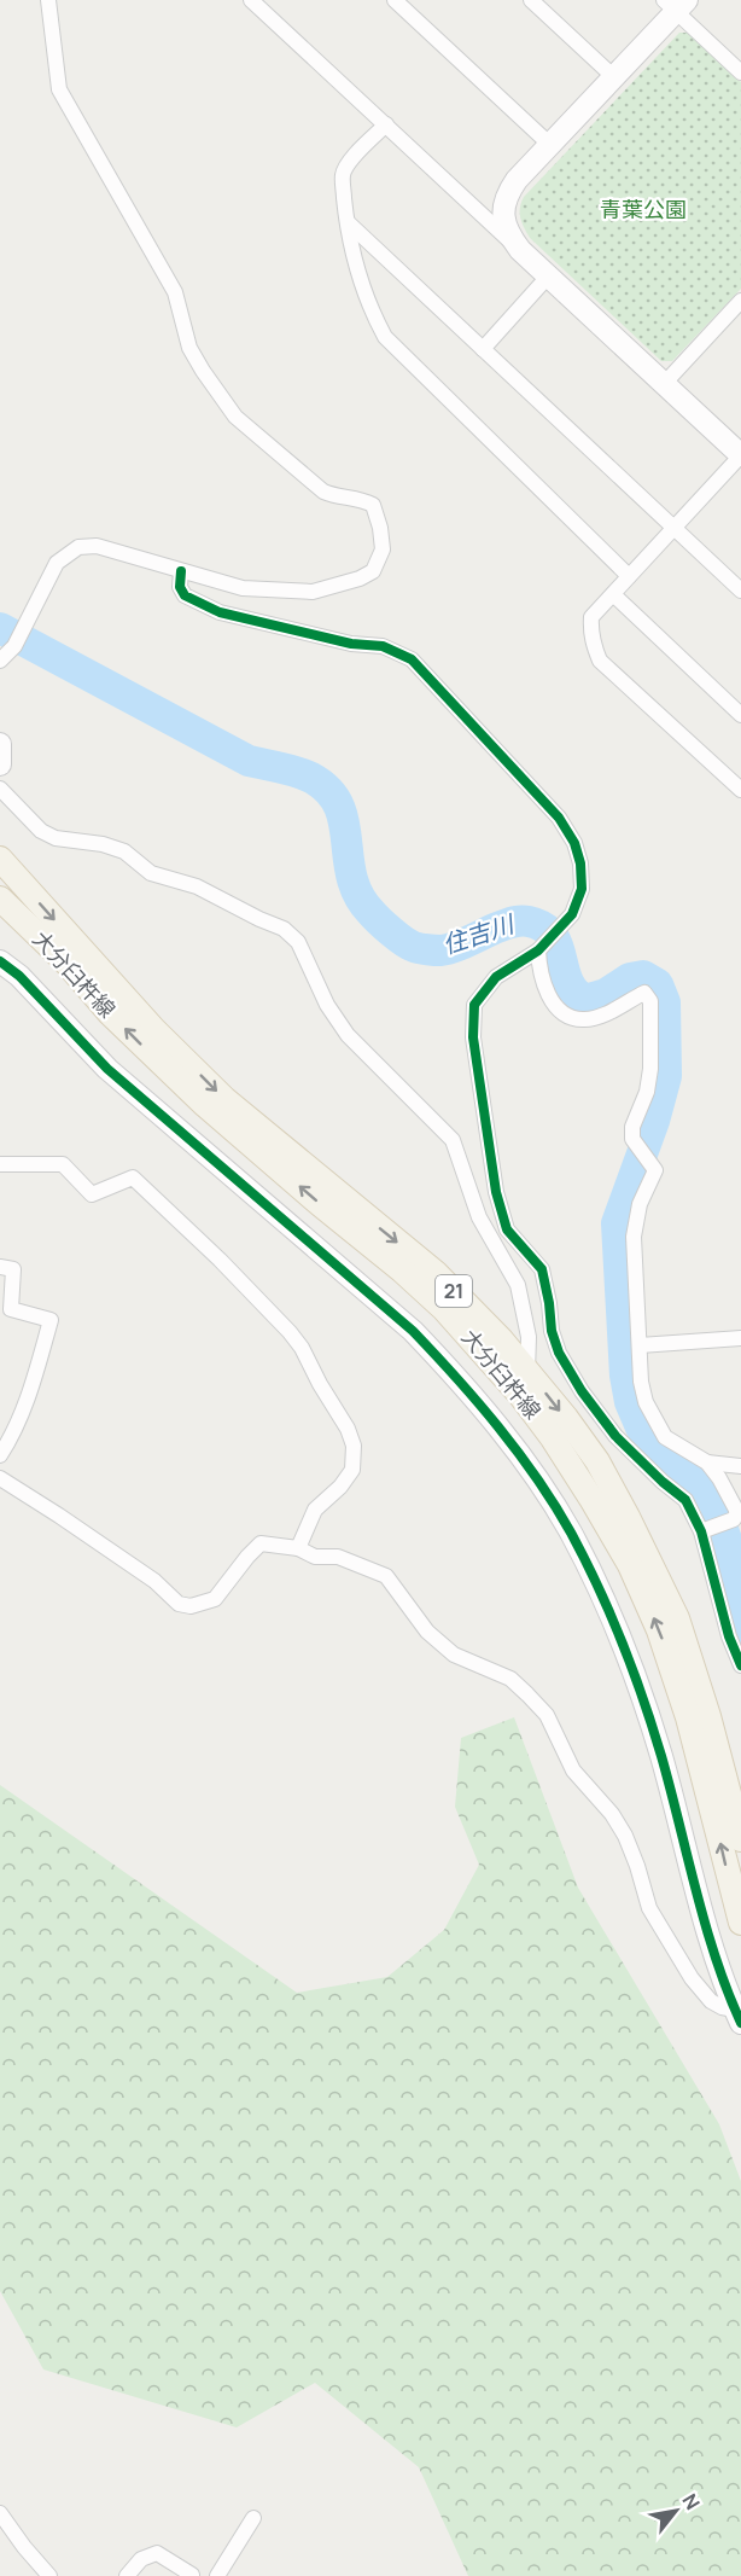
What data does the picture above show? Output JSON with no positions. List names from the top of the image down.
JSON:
{
  "streets": {
    "main road": ["大分臼杵線", "21"]
  },
  "water": ["住吉川"],
  "parks": ["青葉公園"],
  "north": "top right"
}
